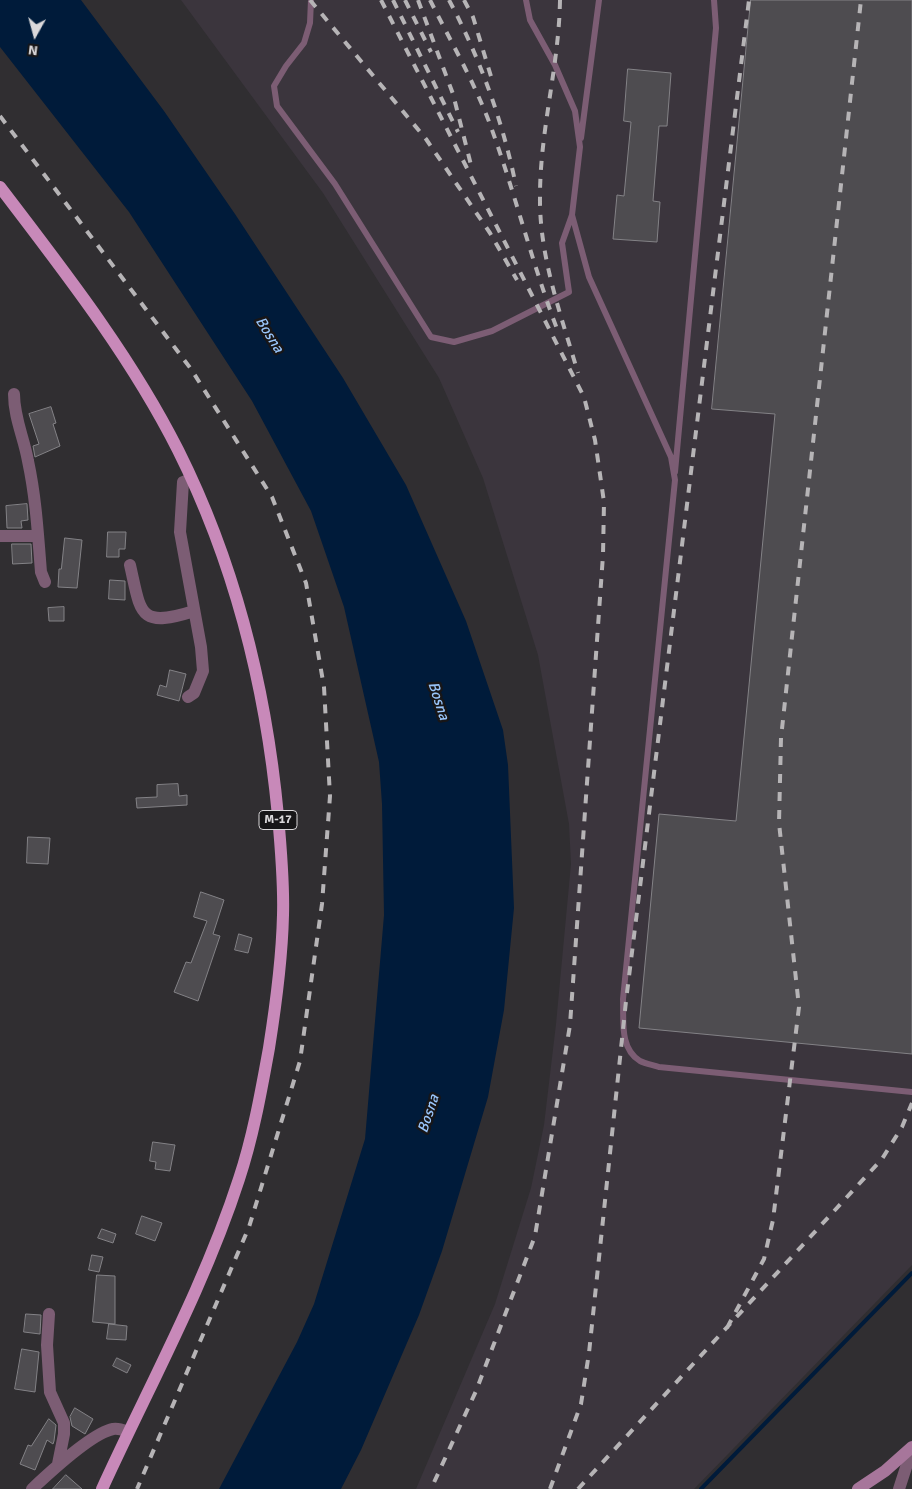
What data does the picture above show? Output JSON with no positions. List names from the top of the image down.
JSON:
{
  "streets": {
    "main road": ["M-17"]
  },
  "water": ["Bosna"],
  "north": "bottom"
}
